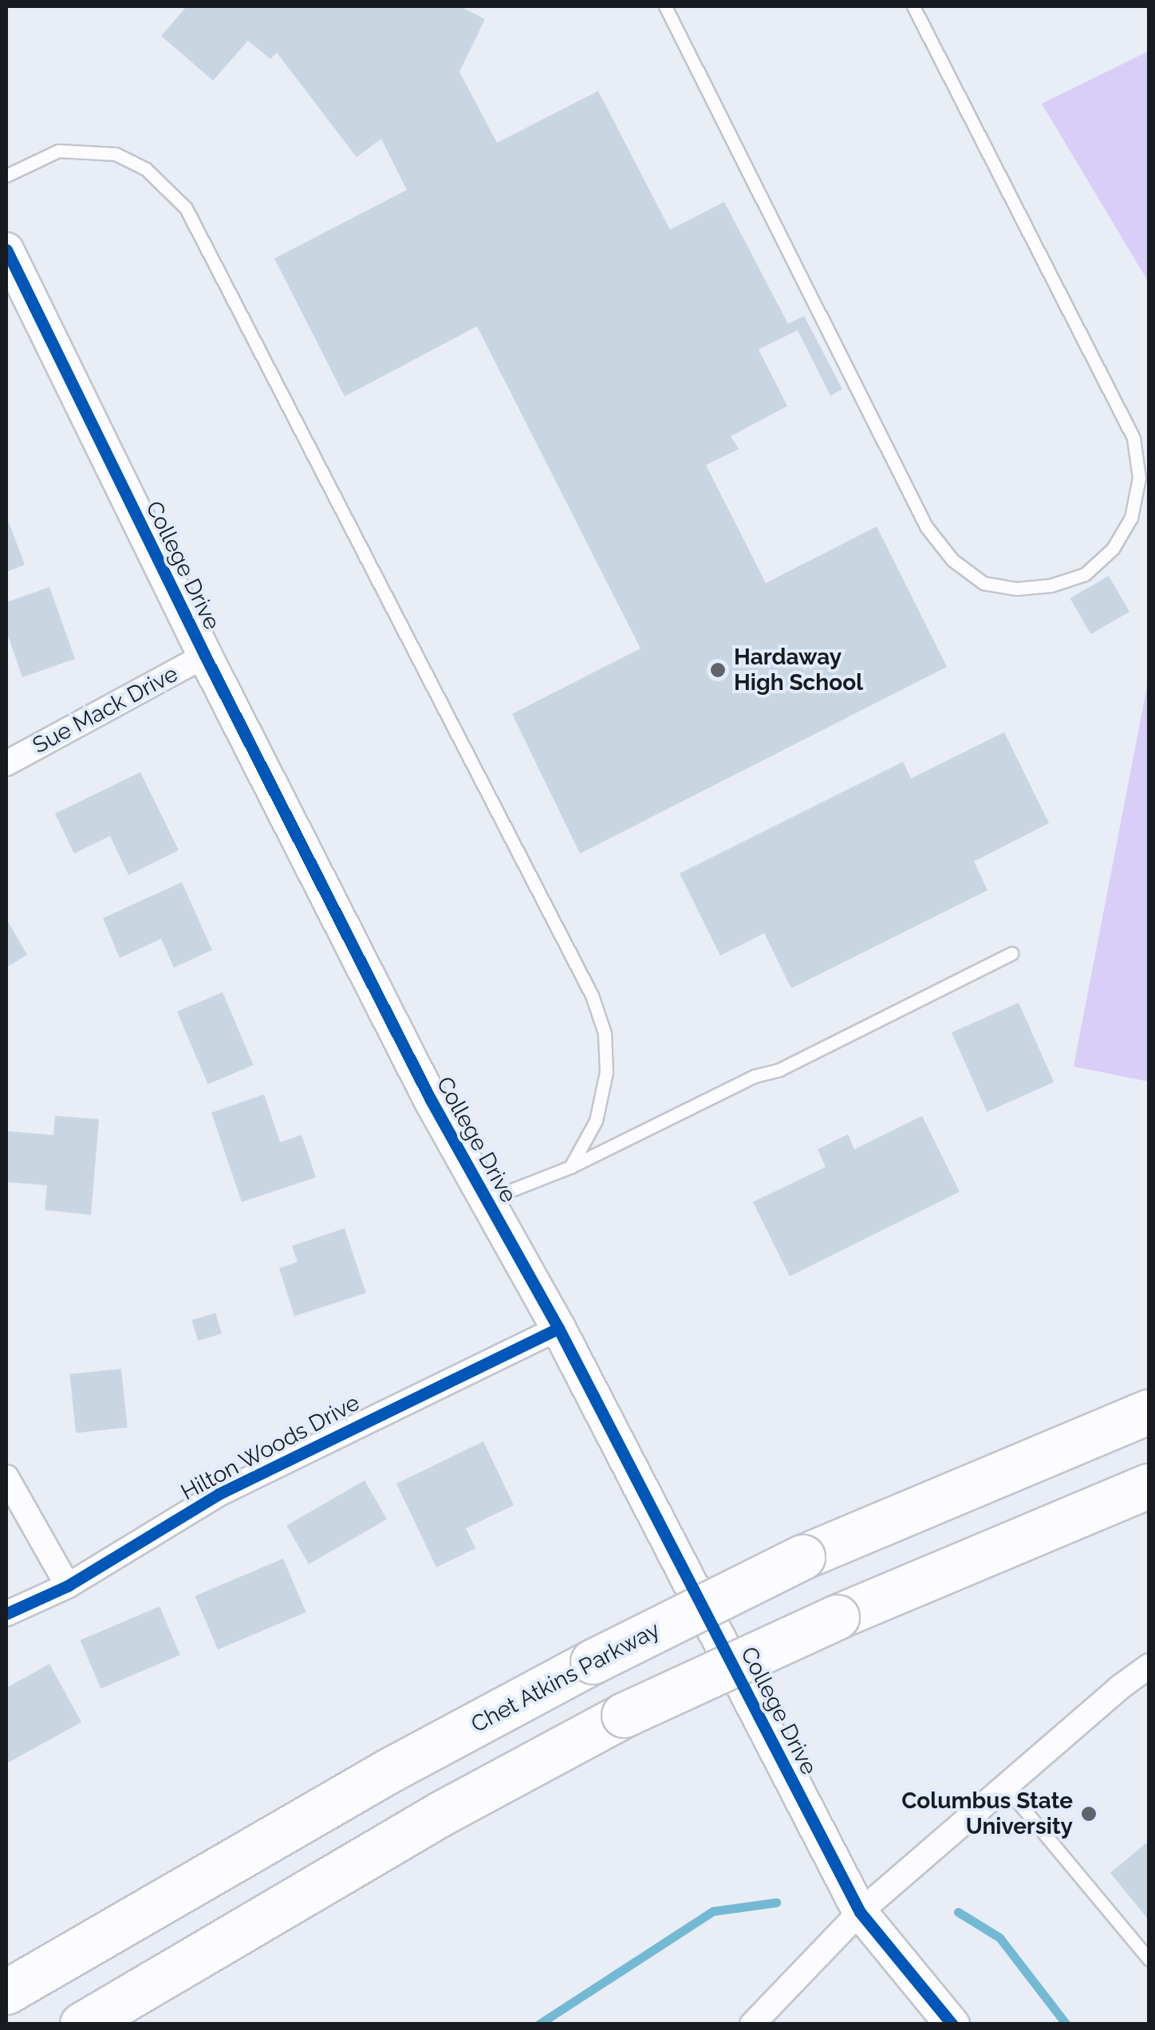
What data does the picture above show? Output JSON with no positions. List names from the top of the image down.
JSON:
{
  "streets": {
    "highway": ["Chet Atkins Parkway"],
    "street": ["College Drive", "Sue Mack Drive", "Hilton Woods Drive"]
  },
  "crossings": [
    ["College Drive", "Sue Mack Drive"],
    ["College Drive", "Hilton Woods Drive"]
  ],
  "places": ["Hardaway High School", "Columbus State University"]
}
